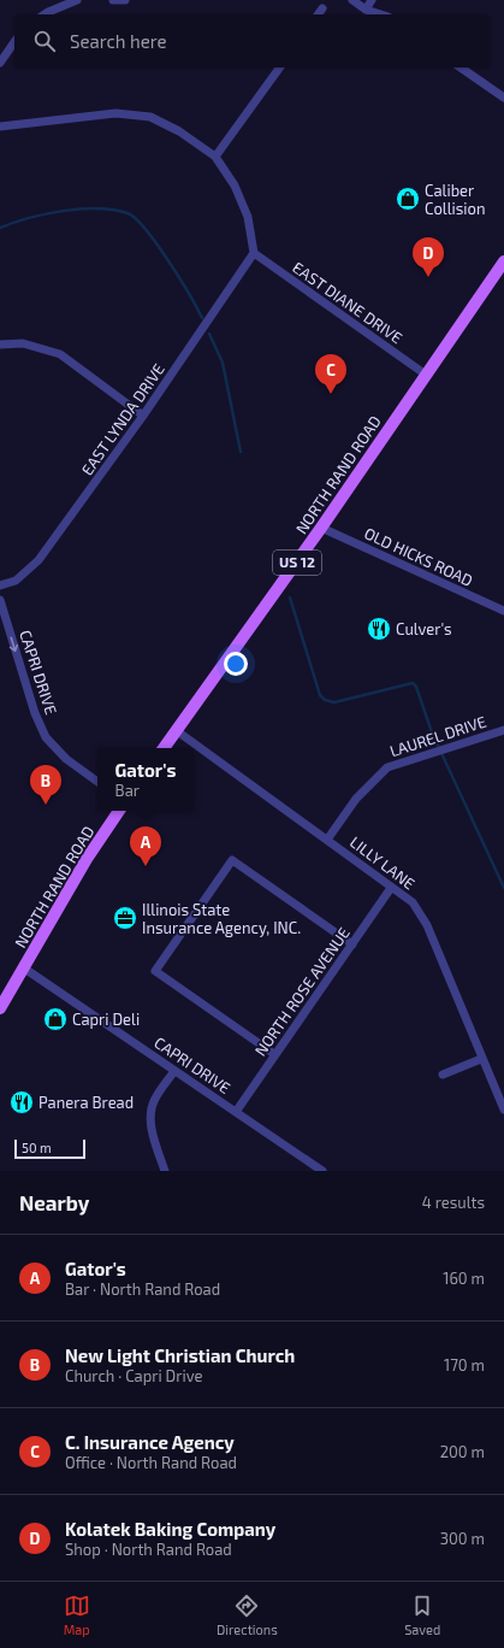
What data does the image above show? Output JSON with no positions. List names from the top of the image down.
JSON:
{
  "streets": {
    "main road": ["NORTH RAND ROAD", "US 12"],
    "street": [
      "EAST DIANE DRIVE",
      "EAST LYNDA DRIVE",
      "OLD HICKS ROAD",
      "CAPRI DRIVE",
      "LAUREL DRIVE",
      "LILLY LANE",
      "NORTH ROSE AVENUE"
    ]
  },
  "crossings": [
    ["EAST DIANE DRIVE", "EAST LYNDA DRIVE"],
    ["EAST DIANE DRIVE", "NORTH RAND ROAD"],
    ["NORTH RAND ROAD", "OLD HICKS ROAD"],
    ["NORTH RAND ROAD", "CAPRI DRIVE"],
    ["NORTH RAND ROAD", "LILLY LANE"],
    ["CAPRI DRIVE", "NORTH ROSE AVENUE"],
    ["LAUREL DRIVE", "LILLY LANE"],
    ["LILLY LANE", "NORTH ROSE AVENUE"]
  ],
  "one_way": ["CAPRI DRIVE"],
  "places": {
    "shop": ["Caliber Collision", "Capri Deli"],
    "restaurant": ["Culver's", "Panera Bread"],
    "office": ["Illinois State Insurance Agency, INC."]
  },
  "scale_bar": "50 m",
  "page": {
    "search": "Search here",
    "pins": [
      "D",
      "C",
      "B",
      "A"
    ],
    "popup": ["Gator's", "Bar"],
    "scale": "50 m",
    "heading": ["Nearby", "4 results"],
    "list": [
      {
        "mark": "A",
        "name": "Gator's",
        "note": "Bar · North Rand Road",
        "value": "160 m"
      },
      {
        "mark": "B",
        "name": "New Light Christian Church",
        "note": "Church · Capri Drive",
        "value": "170 m"
      },
      {
        "mark": "C",
        "name": "C. Insurance Agency",
        "note": "Office · North Rand Road",
        "value": "200 m"
      },
      {
        "mark": "D",
        "name": "Kolatek Baking Company",
        "note": "Shop · North Rand Road",
        "value": "300 m"
      }
    ],
    "nav": ["Map", "Directions", "Saved"]
  }
}
